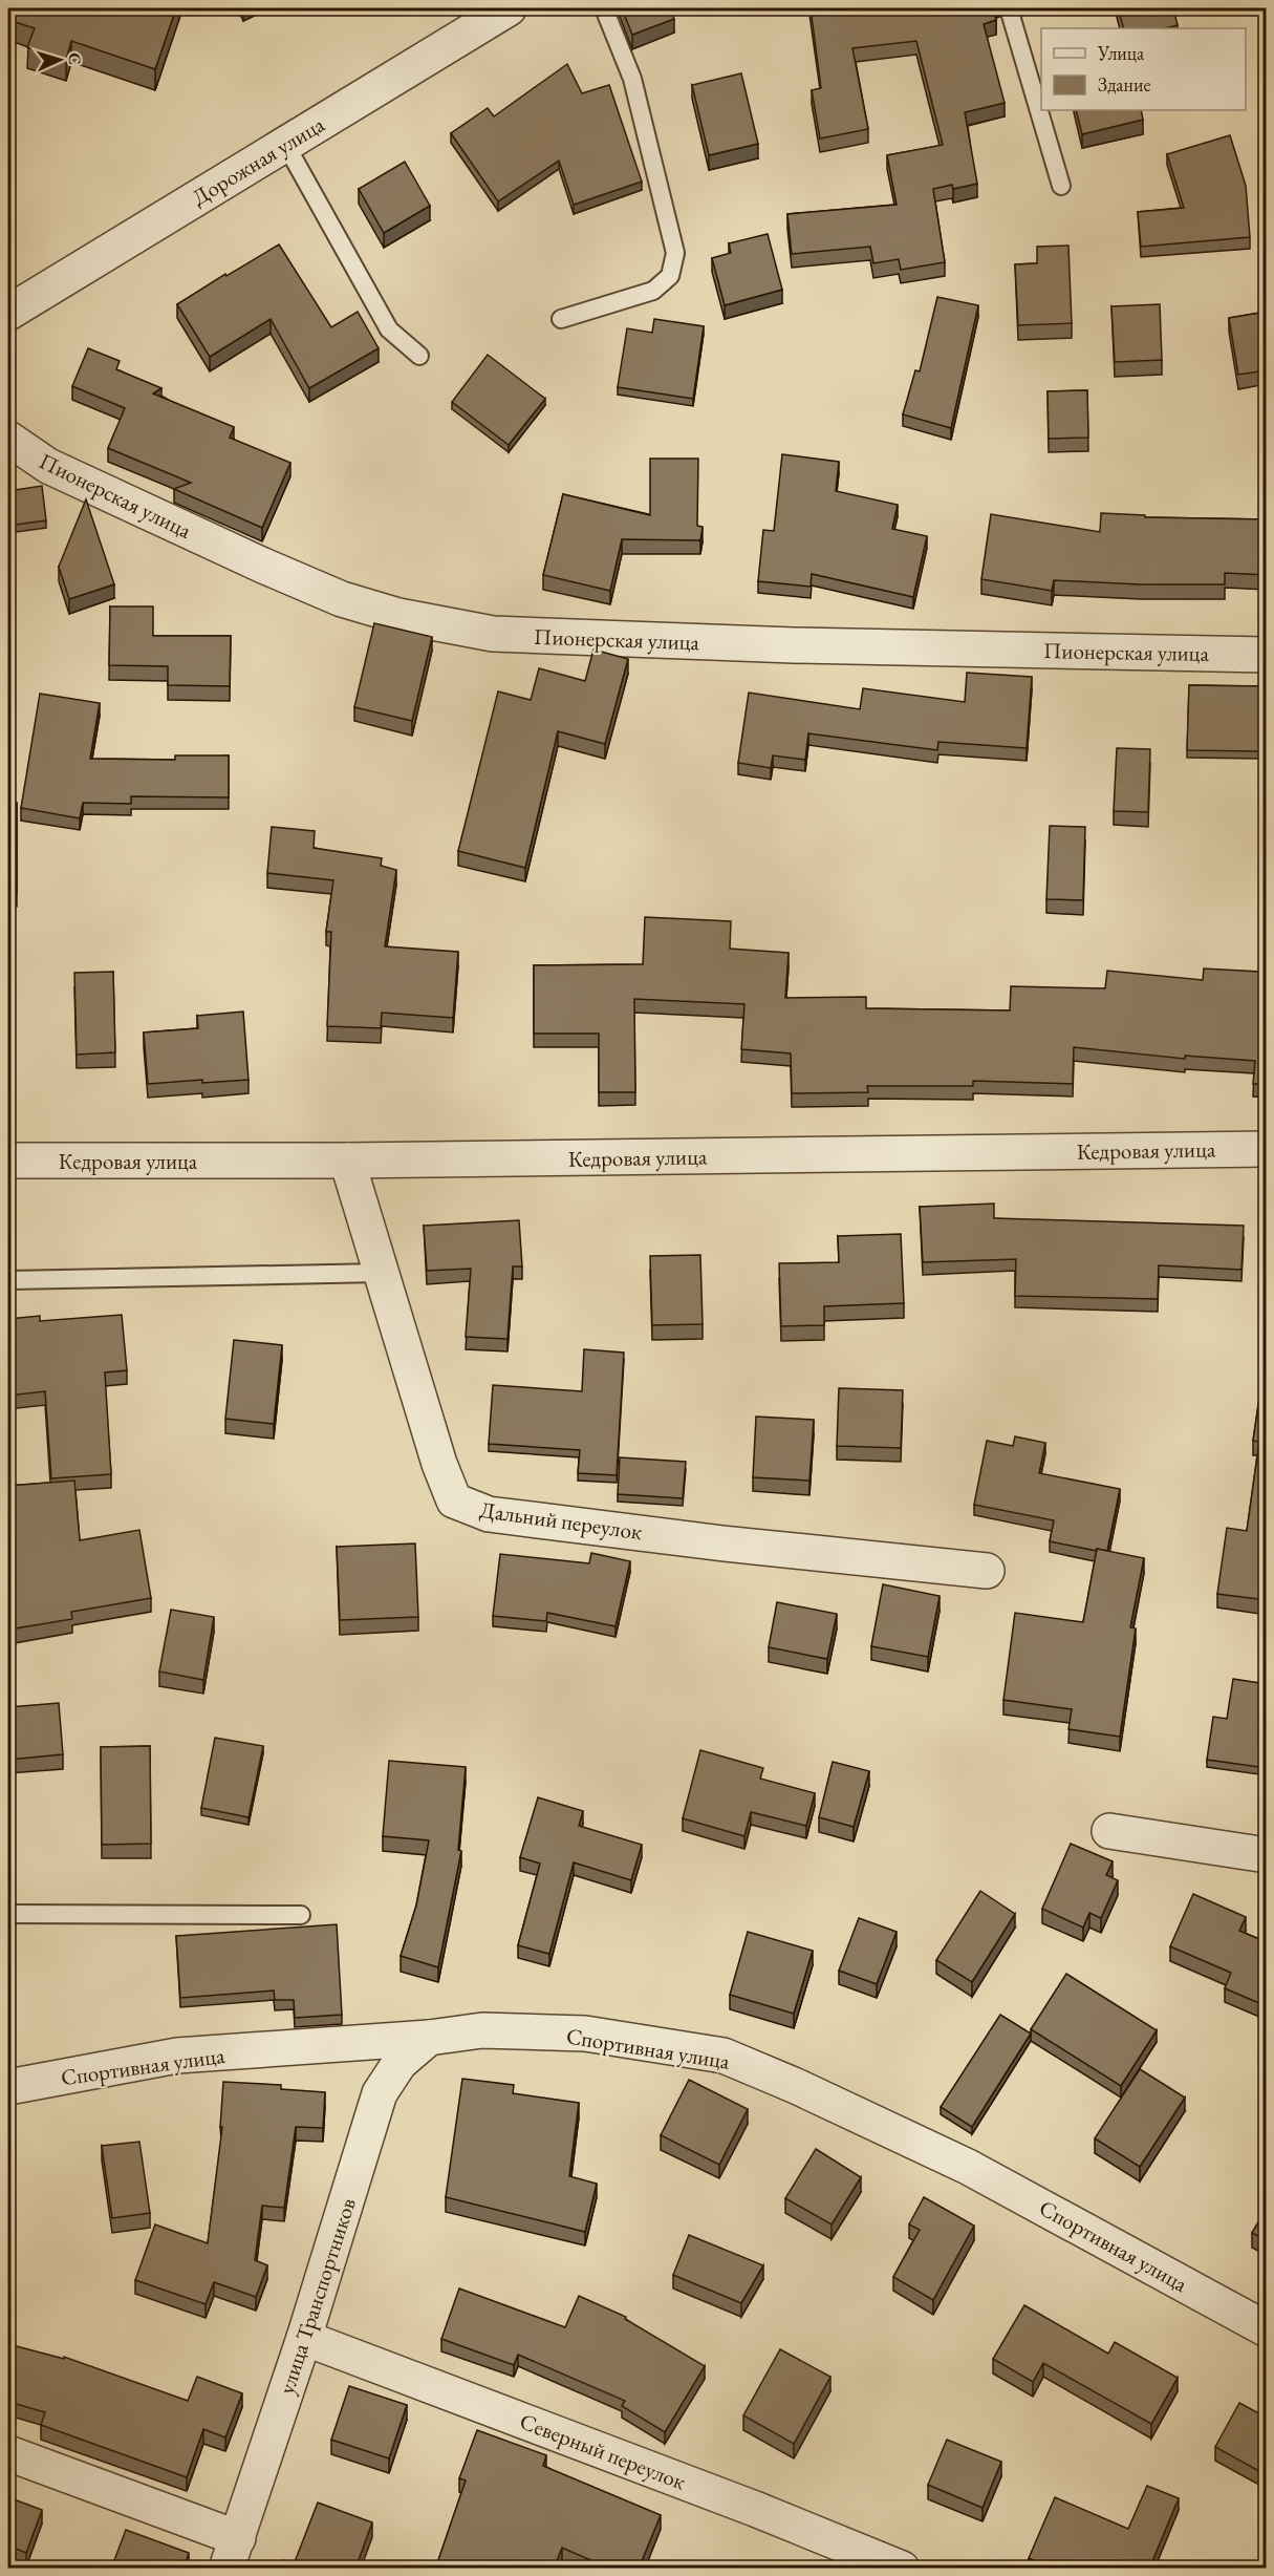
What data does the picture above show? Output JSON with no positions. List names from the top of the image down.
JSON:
{
  "streets": {
    "street": [
      "Дорожная улица",
      "Пионерская улица",
      "Кедровая улица",
      "Дальний переулок",
      "Спортивная улица",
      "улица Транспортников",
      "Северный переулок"
    ]
  },
  "crossings": [
    ["Кедровая улица", "Дальний переулок"],
    ["Спортивная улица", "улица Транспортников"],
    ["улица Транспортников", "Северный переулок"]
  ],
  "legend": ["Улица", "Здание"],
  "north": "right"
}
